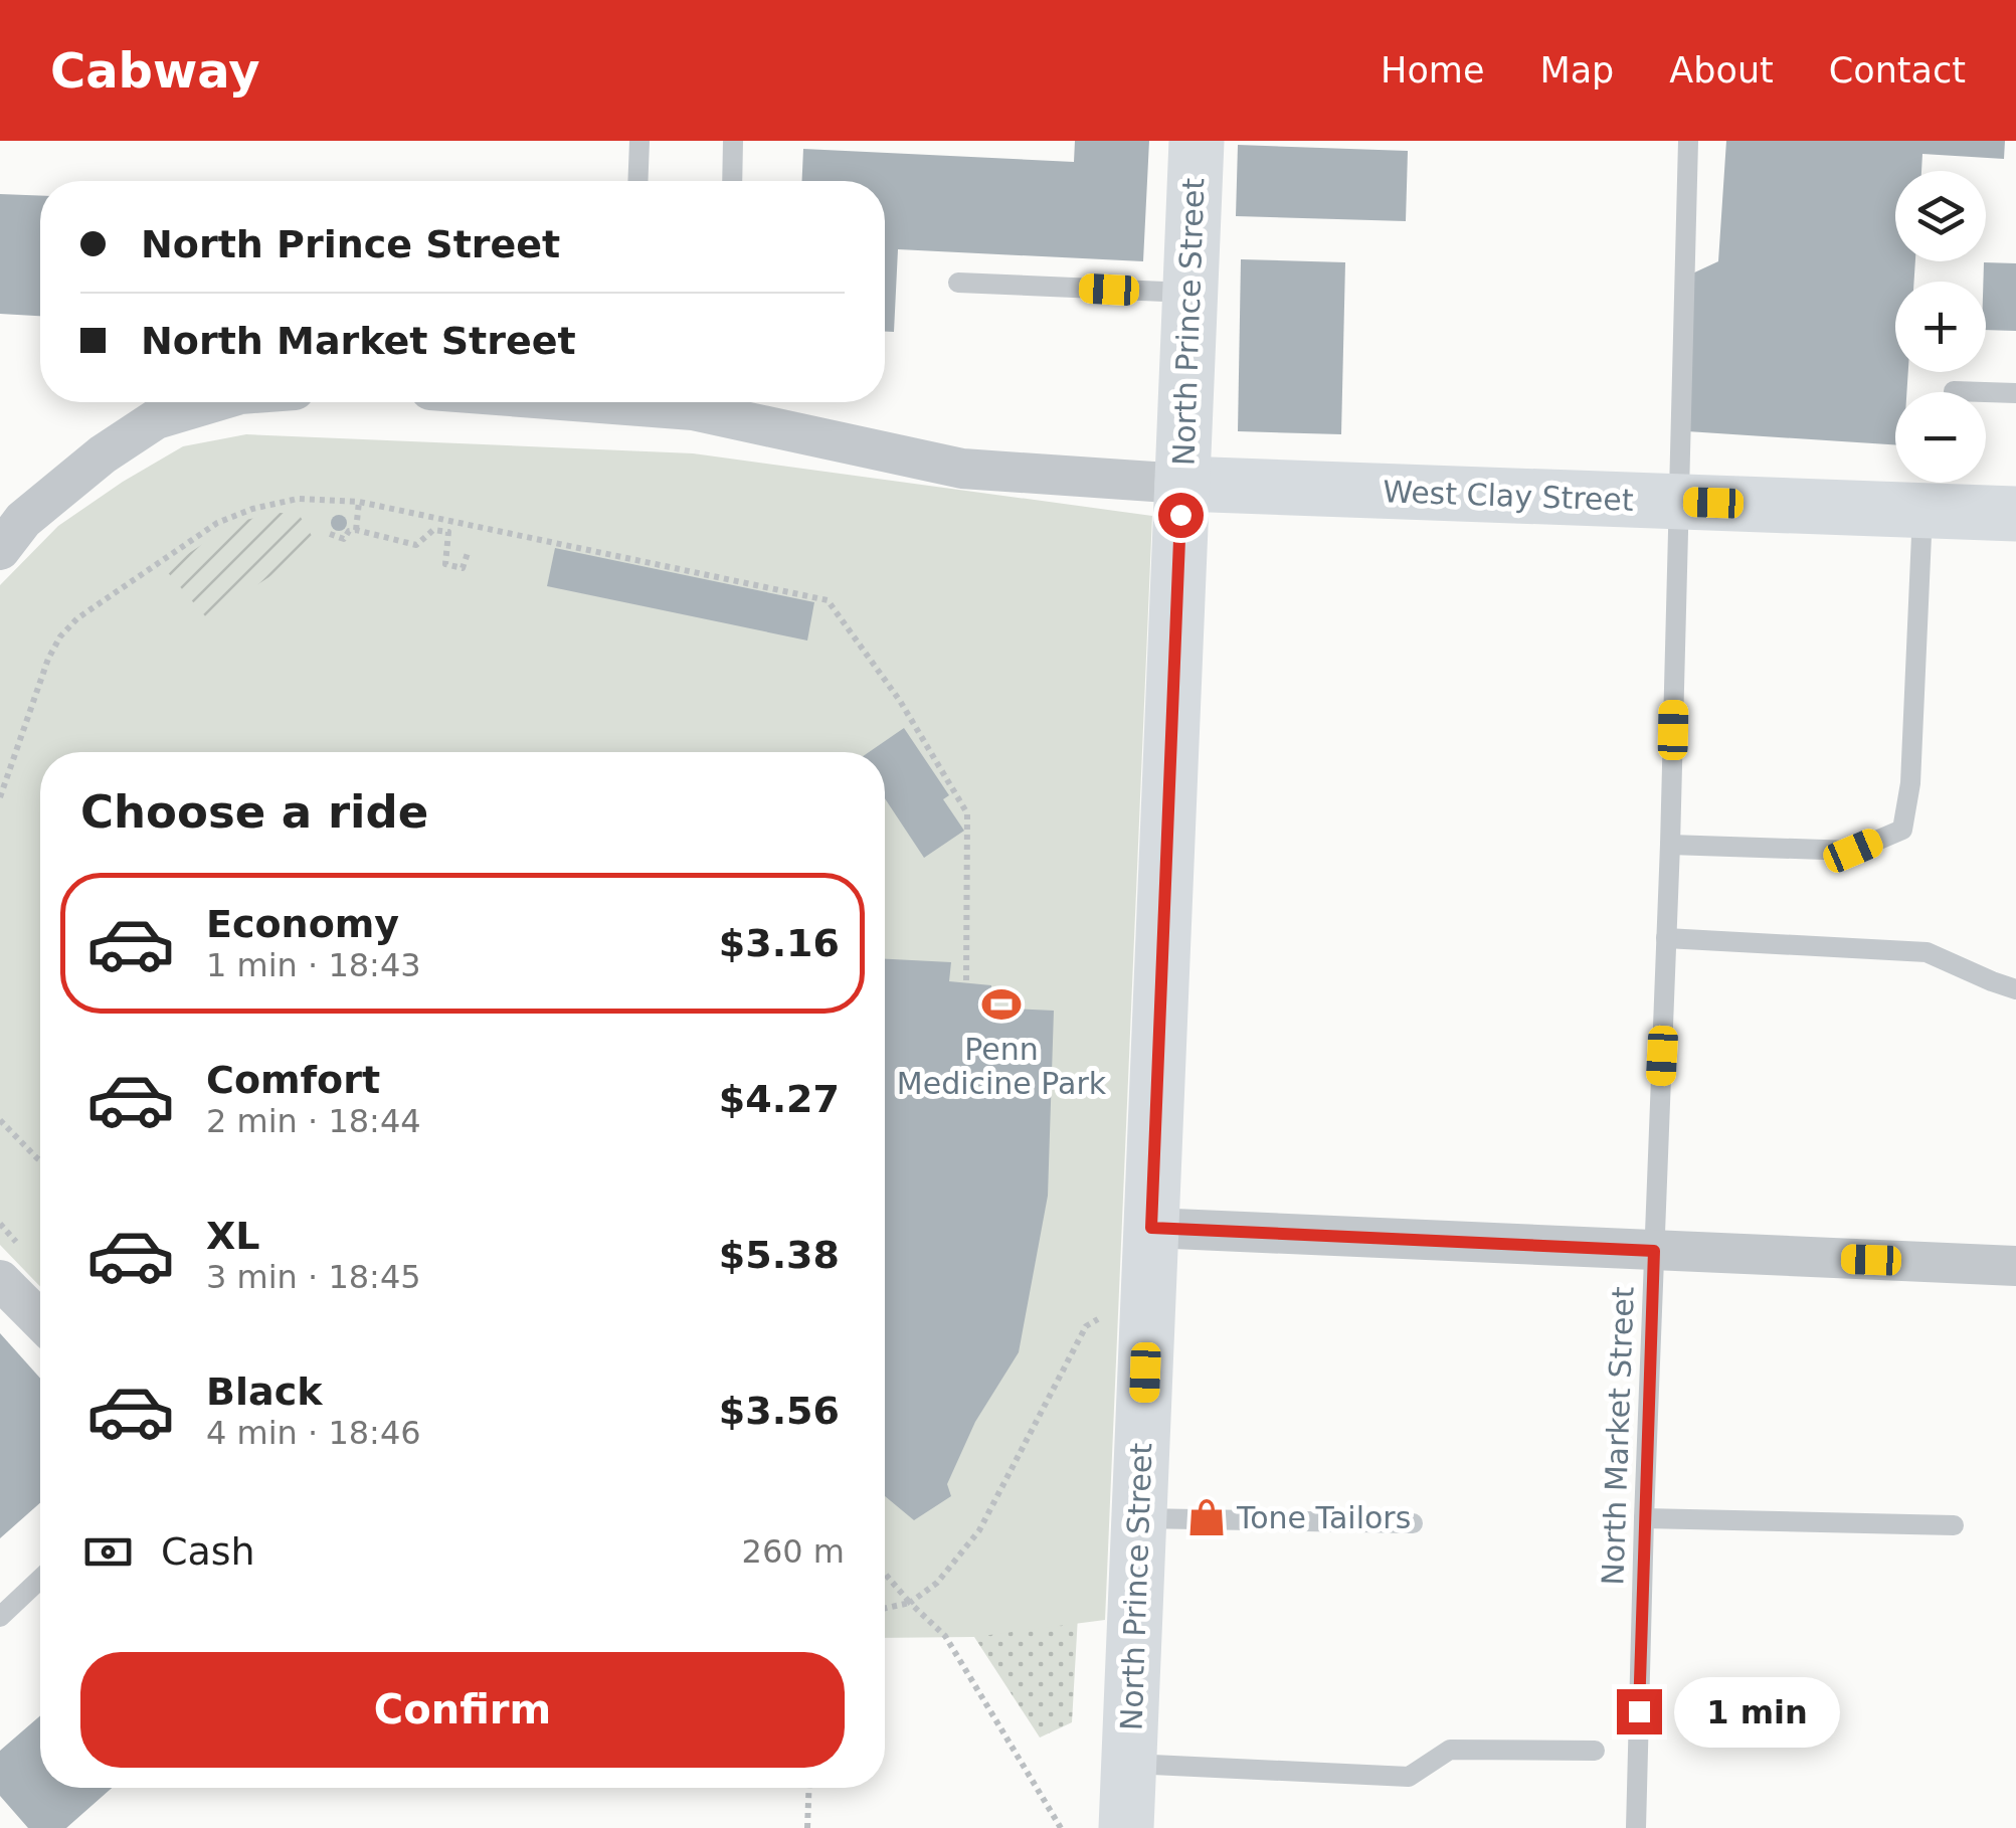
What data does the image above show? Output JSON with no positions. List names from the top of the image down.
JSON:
{
  "streets": {
    "main road": ["North Prince Street", "West Clay Street"],
    "lane": ["North Market Street"]
  },
  "crossings": [
    ["North Prince Street", "West Clay Street"],
    ["West Clay Street", "North Market Street"]
  ],
  "places": {
    "sports": ["Penn Medicine Park"],
    "shop": ["Tone Tailors"]
  },
  "page": {
    "header": "Cabway",
    "nav": [
      "Home",
      "Map",
      "About",
      "Contact"
    ],
    "map_buttons": ["+", "−"],
    "banner": ["North Prince Street", "North Market Street"],
    "heading": "Choose a ride",
    "list": [
      {
        "name": "Economy",
        "note": "1 min · 18:43",
        "value": "$3.16"
      },
      {
        "name": "Comfort",
        "note": "2 min · 18:44",
        "value": "$4.27"
      },
      {
        "name": "XL",
        "note": "3 min · 18:45",
        "value": "$5.38"
      },
      {
        "name": "Black",
        "note": "4 min · 18:46",
        "value": "$3.56"
      }
    ],
    "pay": ["Cash", "260 m"],
    "buttons": "Confirm",
    "bubble": "1 min"
  }
}
